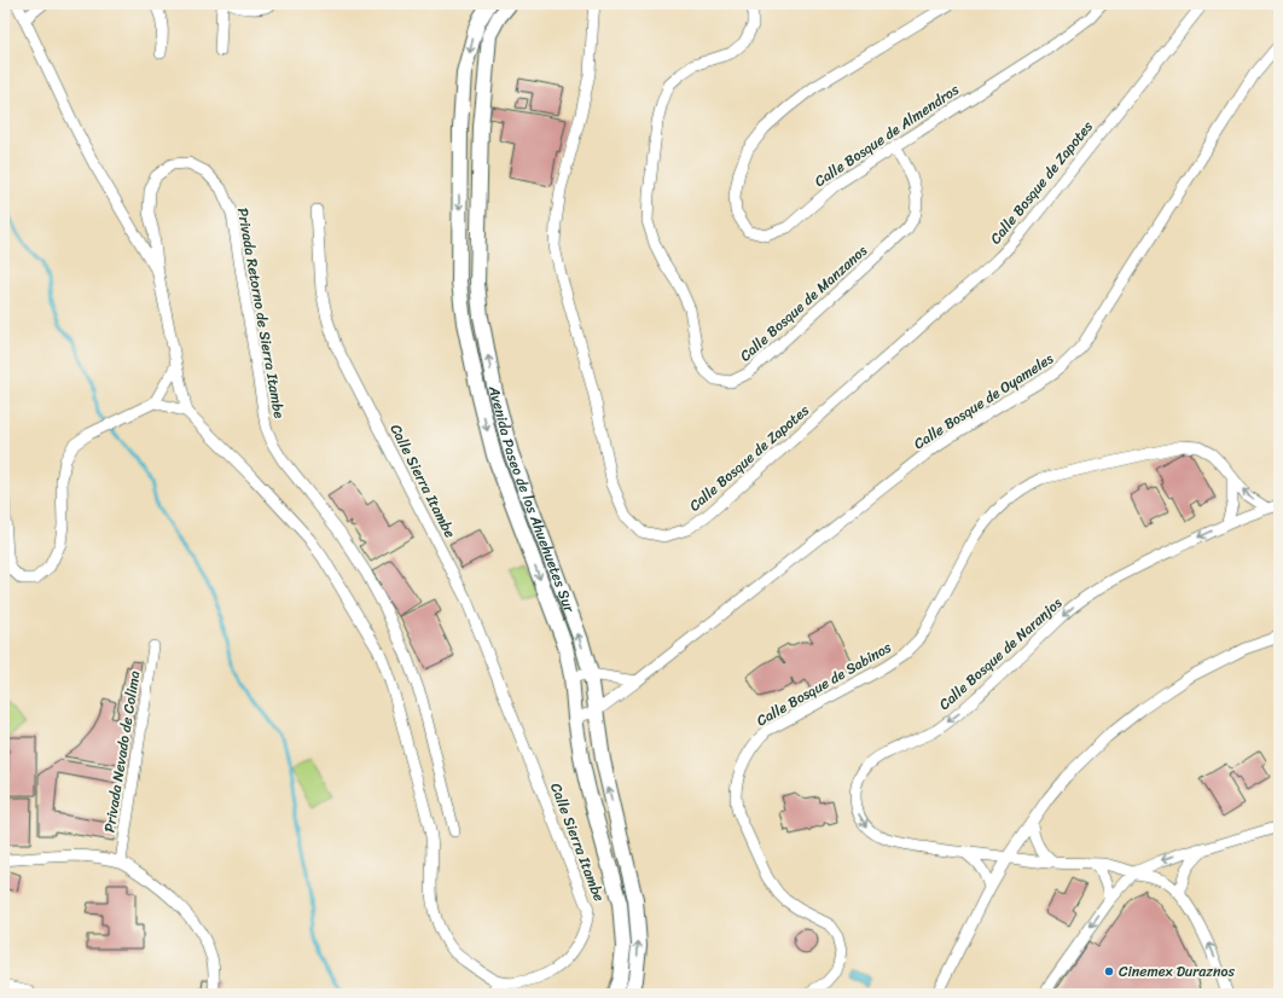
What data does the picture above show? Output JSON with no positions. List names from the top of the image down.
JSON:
{
  "streets": {
    "street": [
      "Calle Bosque de Almendros",
      "Calle Bosque de Zapotes",
      "Calle Bosque de Manzanos",
      "Privada Retorno de Sierra Itambe",
      "Calle Bosque de Oyameles",
      "Calle Sierra Itambe",
      "Avenida Paseo de los Ahuehuetes Sur",
      "Calle Bosque de Naranjos",
      "Calle Bosque de Sabinos",
      "Privada Nevado de Colima"
    ]
  },
  "crossings": [
    ["Calle Bosque de Almendros", "Calle Bosque de Manzanos"],
    ["Calle Bosque de Oyameles", "Avenida Paseo de los Ahuehuetes Sur"],
    ["Calle Bosque de Naranjos", "Calle Bosque de Sabinos"]
  ],
  "places": ["Cinemex Duraznos"]
}
